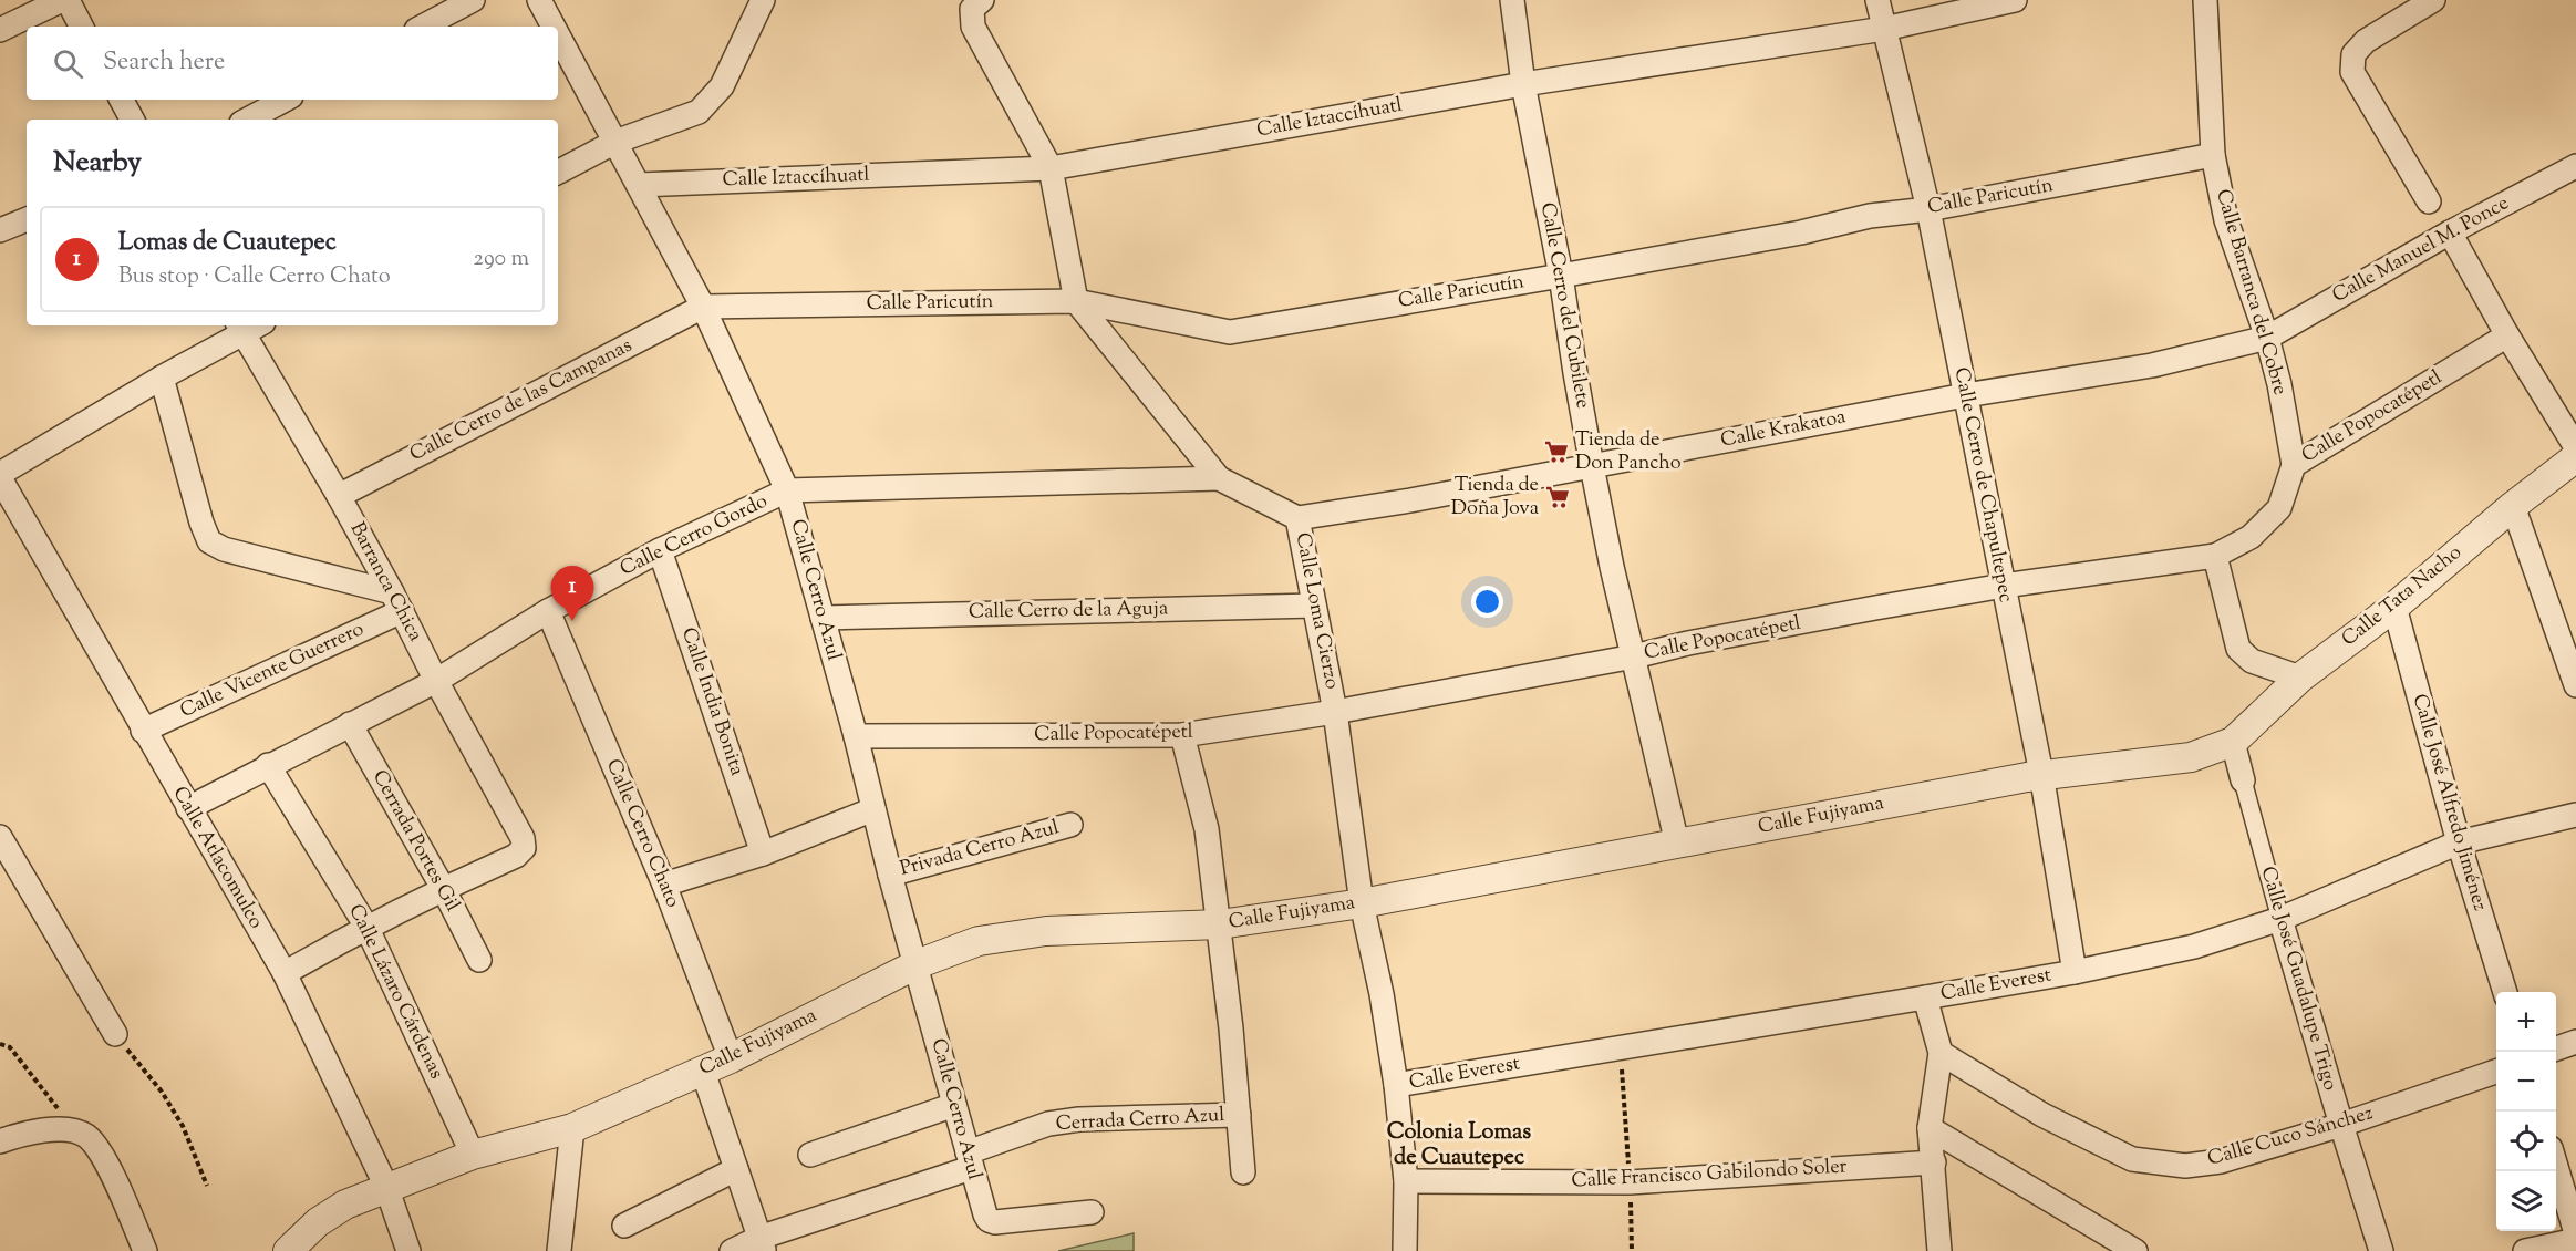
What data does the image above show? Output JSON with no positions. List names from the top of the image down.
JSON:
{
  "streets": {
    "street": [
      "Calle Iztaccíhuatl",
      "Calle Paricutín",
      "Calle Manuel M. Ponce",
      "Calle Barranca del Cobre",
      "Calle Cerro del Cubilete",
      "Calle Cerro de las Campanas",
      "Calle Popocatépetl",
      "Calle Krakatoa",
      "Calle Cerro de Chapultepec",
      "Calle Cerro Gordo",
      "Barranca Chica",
      "Calle Cerro Azul",
      "Calle Tata Nacho",
      "Calle Cerro de la Aguja",
      "Calle Loma Cierzo",
      "Calle Vicente Guerrero",
      "Calle India Bonita",
      "Calle José Alfredo Jiménez",
      "Calle Fujiyama",
      "Calle Cerro Chato",
      "Cerrada Portes Gil",
      "Privada Cerro Azul",
      "Calle Atlacomulco",
      "Calle José Guadalupe Trigo",
      "Calle Everest",
      "Calle Lázaro Cárdenas",
      "Cerrada Cerro Azul",
      "Calle Cuco Sánchez",
      "Calle Francisco Gabilondo Soler"
    ]
  },
  "crossings": [
    ["Calle Iztaccíhuatl", "Calle Cerro del Cubilete"],
    ["Calle Iztaccíhuatl", "Calle Cerro de Chapultepec"],
    ["Calle Iztaccíhuatl", "Calle Cerro Azul"],
    ["Calle Iztaccíhuatl", "Calle Loma Cierzo"],
    ["Calle Paricutín", "Calle Barranca del Cobre"],
    ["Calle Paricutín", "Calle Cerro del Cubilete"],
    ["Calle Paricutín", "Calle Cerro de las Campanas"],
    ["Calle Paricutín", "Calle Cerro de Chapultepec"],
    ["Calle Paricutín", "Calle Cerro Azul"],
    ["Calle Paricutín", "Calle Loma Cierzo"],
    ["Calle Manuel M. Ponce", "Calle Barranca del Cobre"],
    ["Calle Manuel M. Ponce", "Calle Krakatoa"],
    ["Calle Barranca del Cobre", "Calle Popocatépetl"],
    ["Calle Barranca del Cobre", "Calle Krakatoa"],
    ["Calle Cerro del Cubilete", "Calle Popocatépetl"],
    ["Calle Cerro del Cubilete", "Calle Krakatoa"],
    ["Calle Cerro del Cubilete", "Calle Fujiyama"],
    ["Calle Cerro de las Campanas", "Barranca Chica"],
    ["Calle Cerro de las Campanas", "Calle Cerro Azul"],
    ["Calle Popocatépetl", "Calle Cerro de Chapultepec"],
    ["Calle Popocatépetl", "Calle Cerro Azul"],
    ["Calle Popocatépetl", "Calle Loma Cierzo"],
    ["Calle Krakatoa", "Calle Cerro de Chapultepec"],
    ["Calle Krakatoa", "Calle Loma Cierzo"],
    ["Calle Cerro de Chapultepec", "Calle Fujiyama"],
    ["Calle Cerro de Chapultepec", "Calle Everest"],
    ["Calle Cerro Gordo", "Barranca Chica"],
    ["Calle Cerro Gordo", "Calle Cerro Azul"],
    ["Calle Cerro Gordo", "Calle Loma Cierzo"],
    ["Calle Cerro Gordo", "Calle India Bonita"],
    ["Calle Cerro Gordo", "Calle Cerro Chato"],
    ["Calle Cerro Gordo", "Cerrada Portes Gil"],
    ["Calle Cerro Gordo", "Calle Atlacomulco"],
    ["Calle Cerro Gordo", "Calle Lázaro Cárdenas"],
    ["Barranca Chica", "Calle Vicente Guerrero"],
    ["Barranca Chica", "Cerrada Portes Gil"],
    ["Calle Cerro Azul", "Calle Cerro de la Aguja"],
    ["Calle Cerro Azul", "Calle Fujiyama"],
    ["Calle Cerro Azul", "Privada Cerro Azul"],
    ["Calle Cerro Azul", "Cerrada Cerro Azul"],
    ["Calle Tata Nacho", "Calle José Alfredo Jiménez"],
    ["Calle Tata Nacho", "Calle Fujiyama"],
    ["Calle Tata Nacho", "Calle José Guadalupe Trigo"],
    ["Calle Cerro de la Aguja", "Calle Loma Cierzo"],
    ["Calle Loma Cierzo", "Calle Fujiyama"],
    ["Calle Loma Cierzo", "Calle Everest"],
    ["Calle Loma Cierzo", "Calle Francisco Gabilondo Soler"],
    ["Calle Vicente Guerrero", "Calle Atlacomulco"],
    ["Calle José Alfredo Jiménez", "Calle Everest"],
    ["Calle Fujiyama", "Calle Cerro Chato"],
    ["Calle Fujiyama", "Calle Atlacomulco"],
    ["Calle Fujiyama", "Calle José Guadalupe Trigo"],
    ["Calle Fujiyama", "Calle Lázaro Cárdenas"],
    ["Calle José Guadalupe Trigo", "Calle Everest"],
    ["Calle José Guadalupe Trigo", "Calle Cuco Sánchez"]
  ],
  "districts": ["Colonia Lomas de Cuautepec"],
  "places": {
    "supermarket": ["Tienda de Don Pancho", "Tienda de Doña Jova"]
  },
  "page": {
    "search": "Search here",
    "heading": "Nearby",
    "list": [
      {
        "mark": "1",
        "name": "Lomas de Cuautepec",
        "note": "Bus stop · Calle Cerro Chato",
        "value": "290 m"
      }
    ],
    "pins": "1",
    "map_buttons": ["+", "−"]
  }
}
